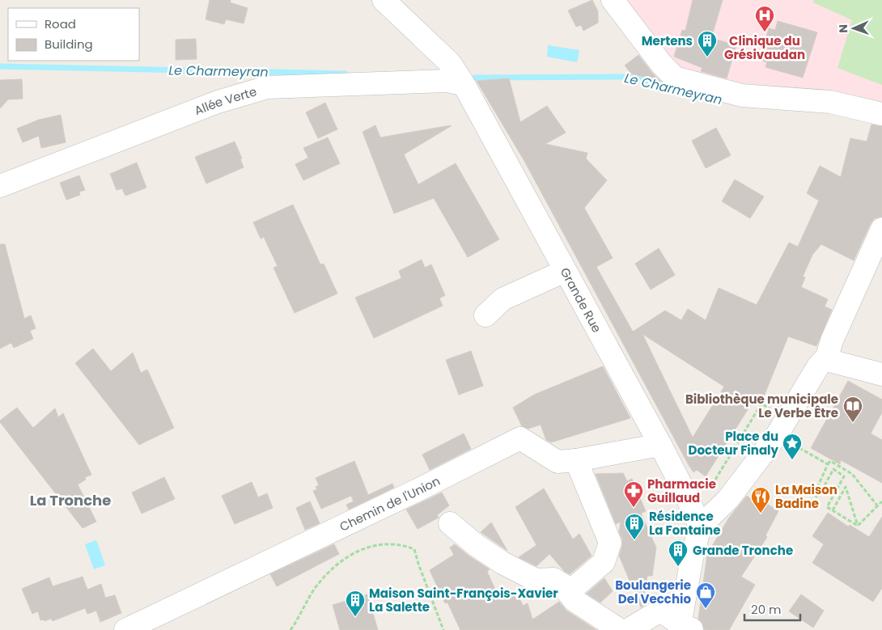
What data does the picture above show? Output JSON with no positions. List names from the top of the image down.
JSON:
{
  "streets": {
    "street": ["Allée Verte", "Grande Rue", "Chemin de l'Union"]
  },
  "crossings": [
    ["Allée Verte", "Grande Rue"],
    ["Grande Rue", "Chemin de l'Union"]
  ],
  "districts": ["La Tronche"],
  "water": ["Le Charmeyran"],
  "places": {
    "hospital": ["Clinique du Grésivaudan"],
    "building": [
      "Mertens",
      "Résidence La Fontaine",
      "Grande Tronche",
      "Maison Saint-François-Xavier La Salette"
    ],
    "library": ["Bibliothèque municipale Le Verbe Être"],
    "place": ["Place du Docteur Finaly"],
    "pharmacy": ["Pharmacie Guillaud"],
    "restaurant": ["La Maison Badine"],
    "shop": ["Boulangerie Del Vecchio"]
  },
  "legend": ["Road", "Building"],
  "scale_bar": "20 m",
  "north": "left"
}
